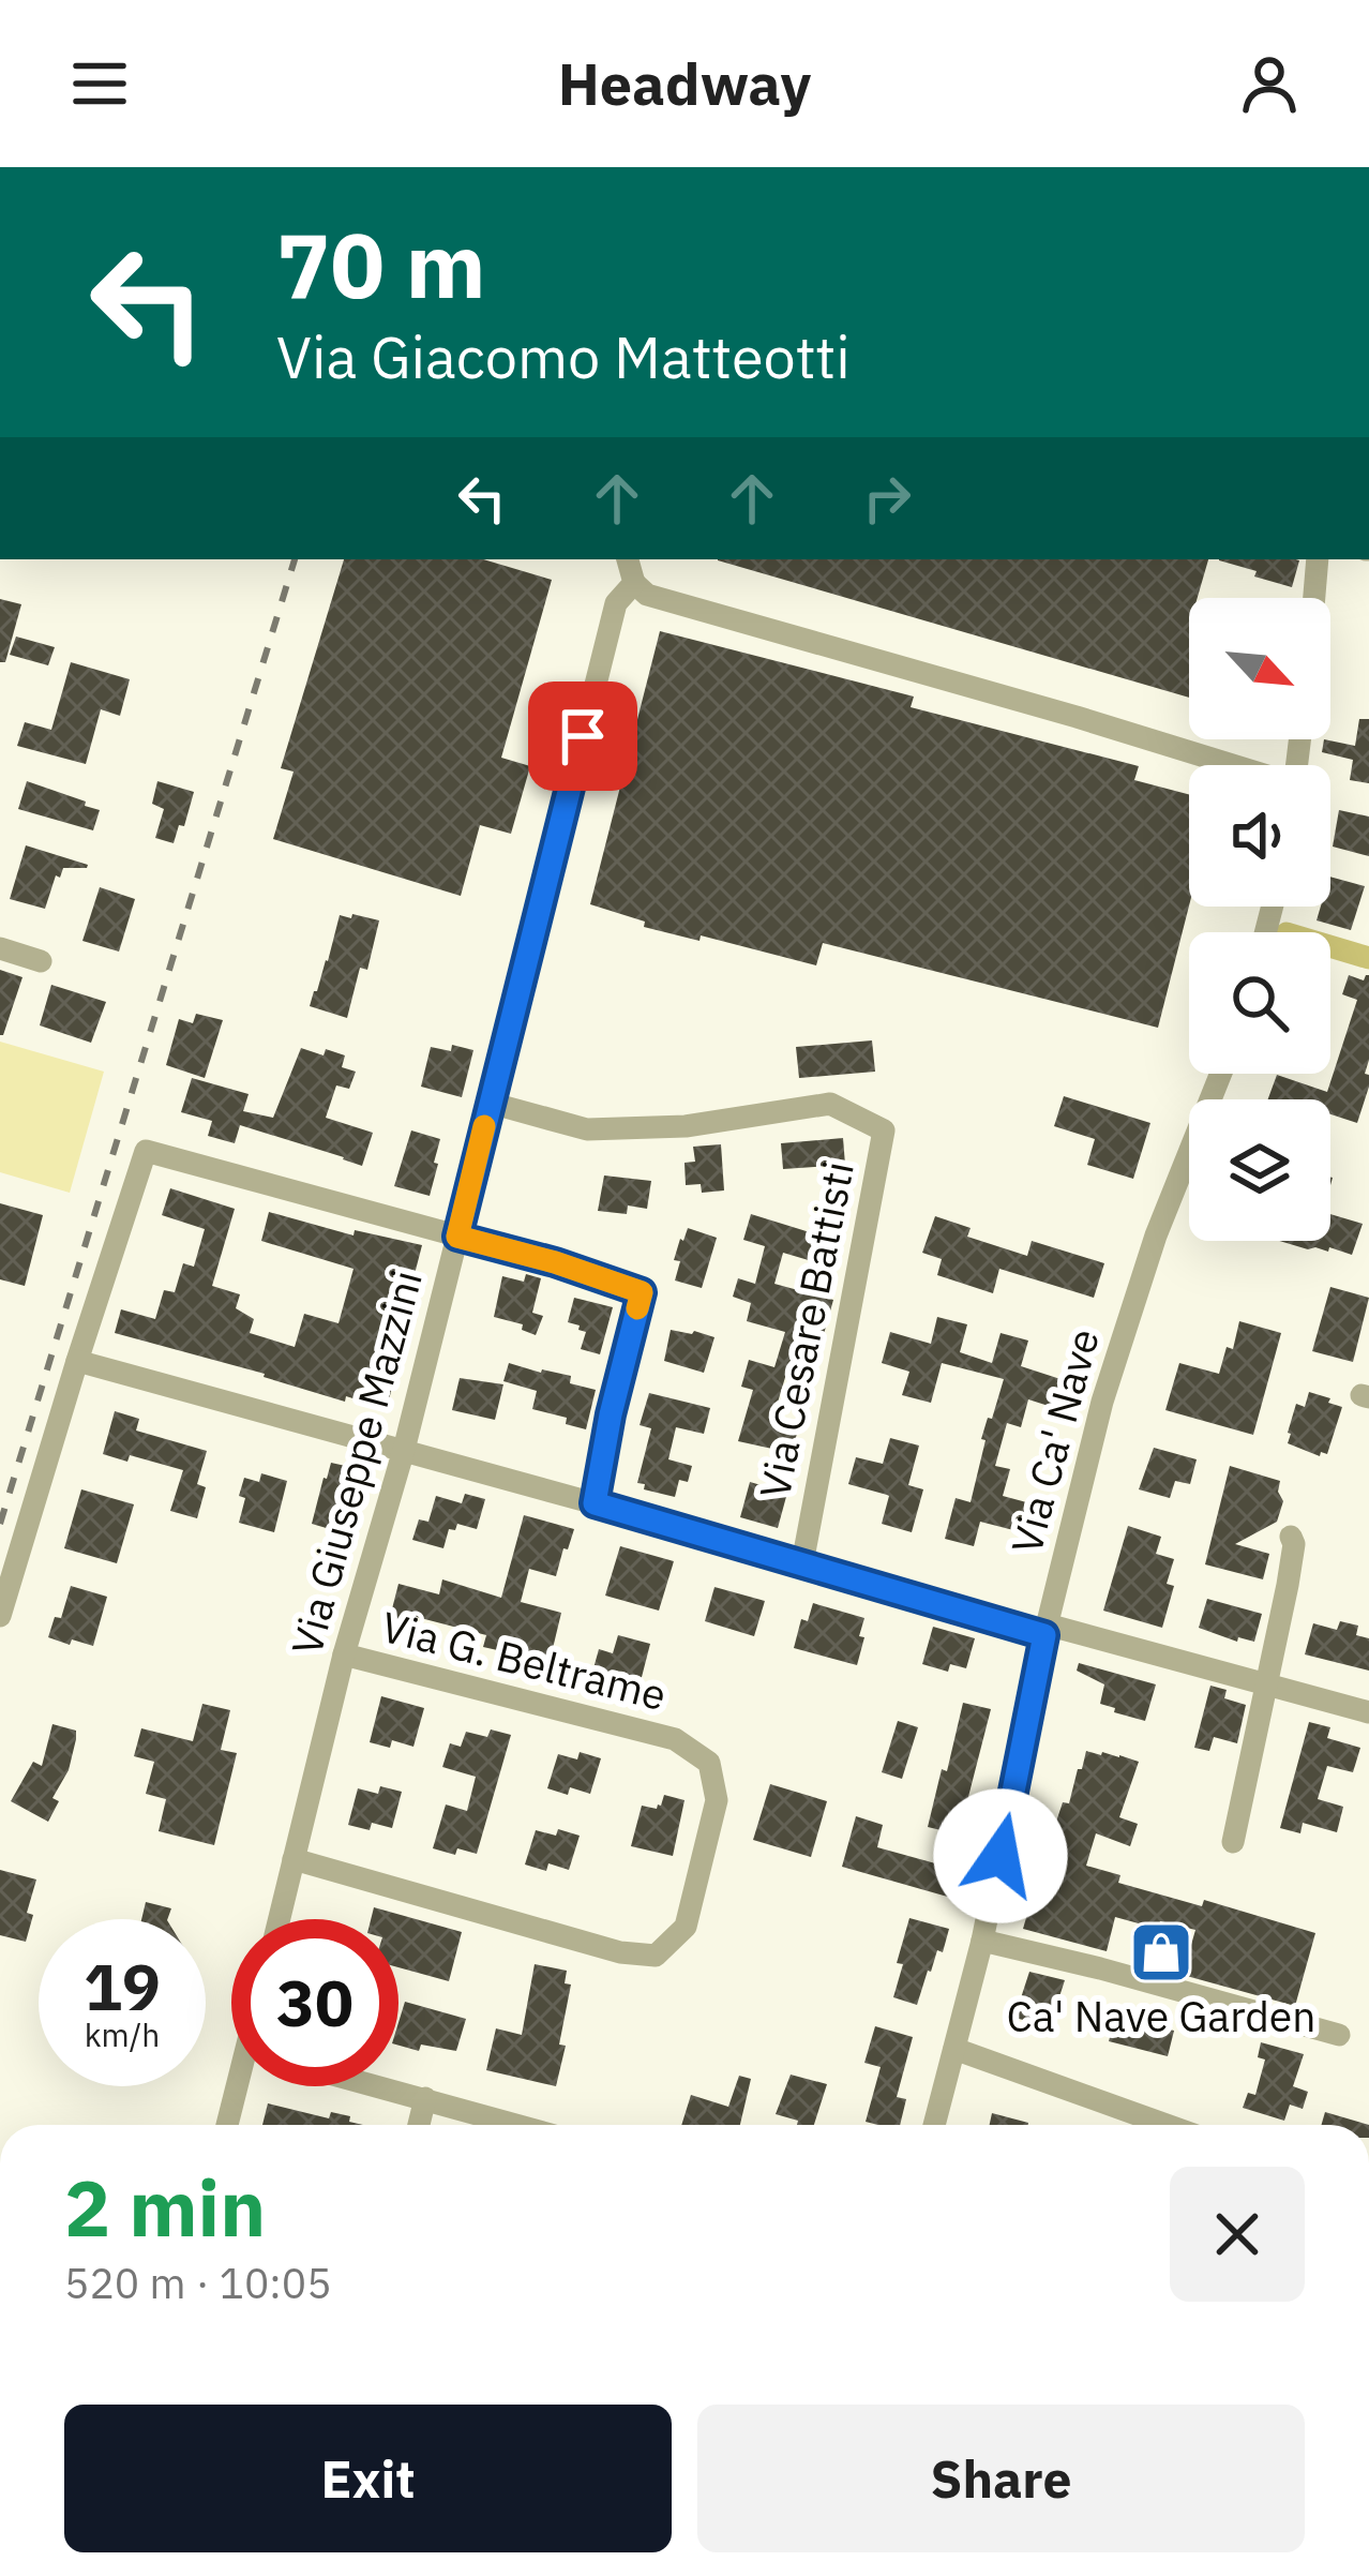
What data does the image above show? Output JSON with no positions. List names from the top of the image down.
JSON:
{
  "streets": {
    "street": [
      "Via Cesare Battisti",
      "Via Ca' Nave",
      "Via Giuseppe Mazzini",
      "Via G. Beltrame"
    ]
  },
  "crossings": [
    ["Via Cesare Battisti", "Via Giuseppe Mazzini"],
    ["Via Giuseppe Mazzini", "Via G. Beltrame"]
  ],
  "places": {
    "shop": ["Ca' Nave Garden"]
  },
  "north": "bottom right",
  "page": {
    "header": "Headway",
    "turn": ["70 m", "Via Giacomo Matteotti"],
    "speed": "19 km/h",
    "limit": "30",
    "heading": ["2 min", "520 m · 10:05"],
    "buttons": ["Exit", "Share"]
  }
}
